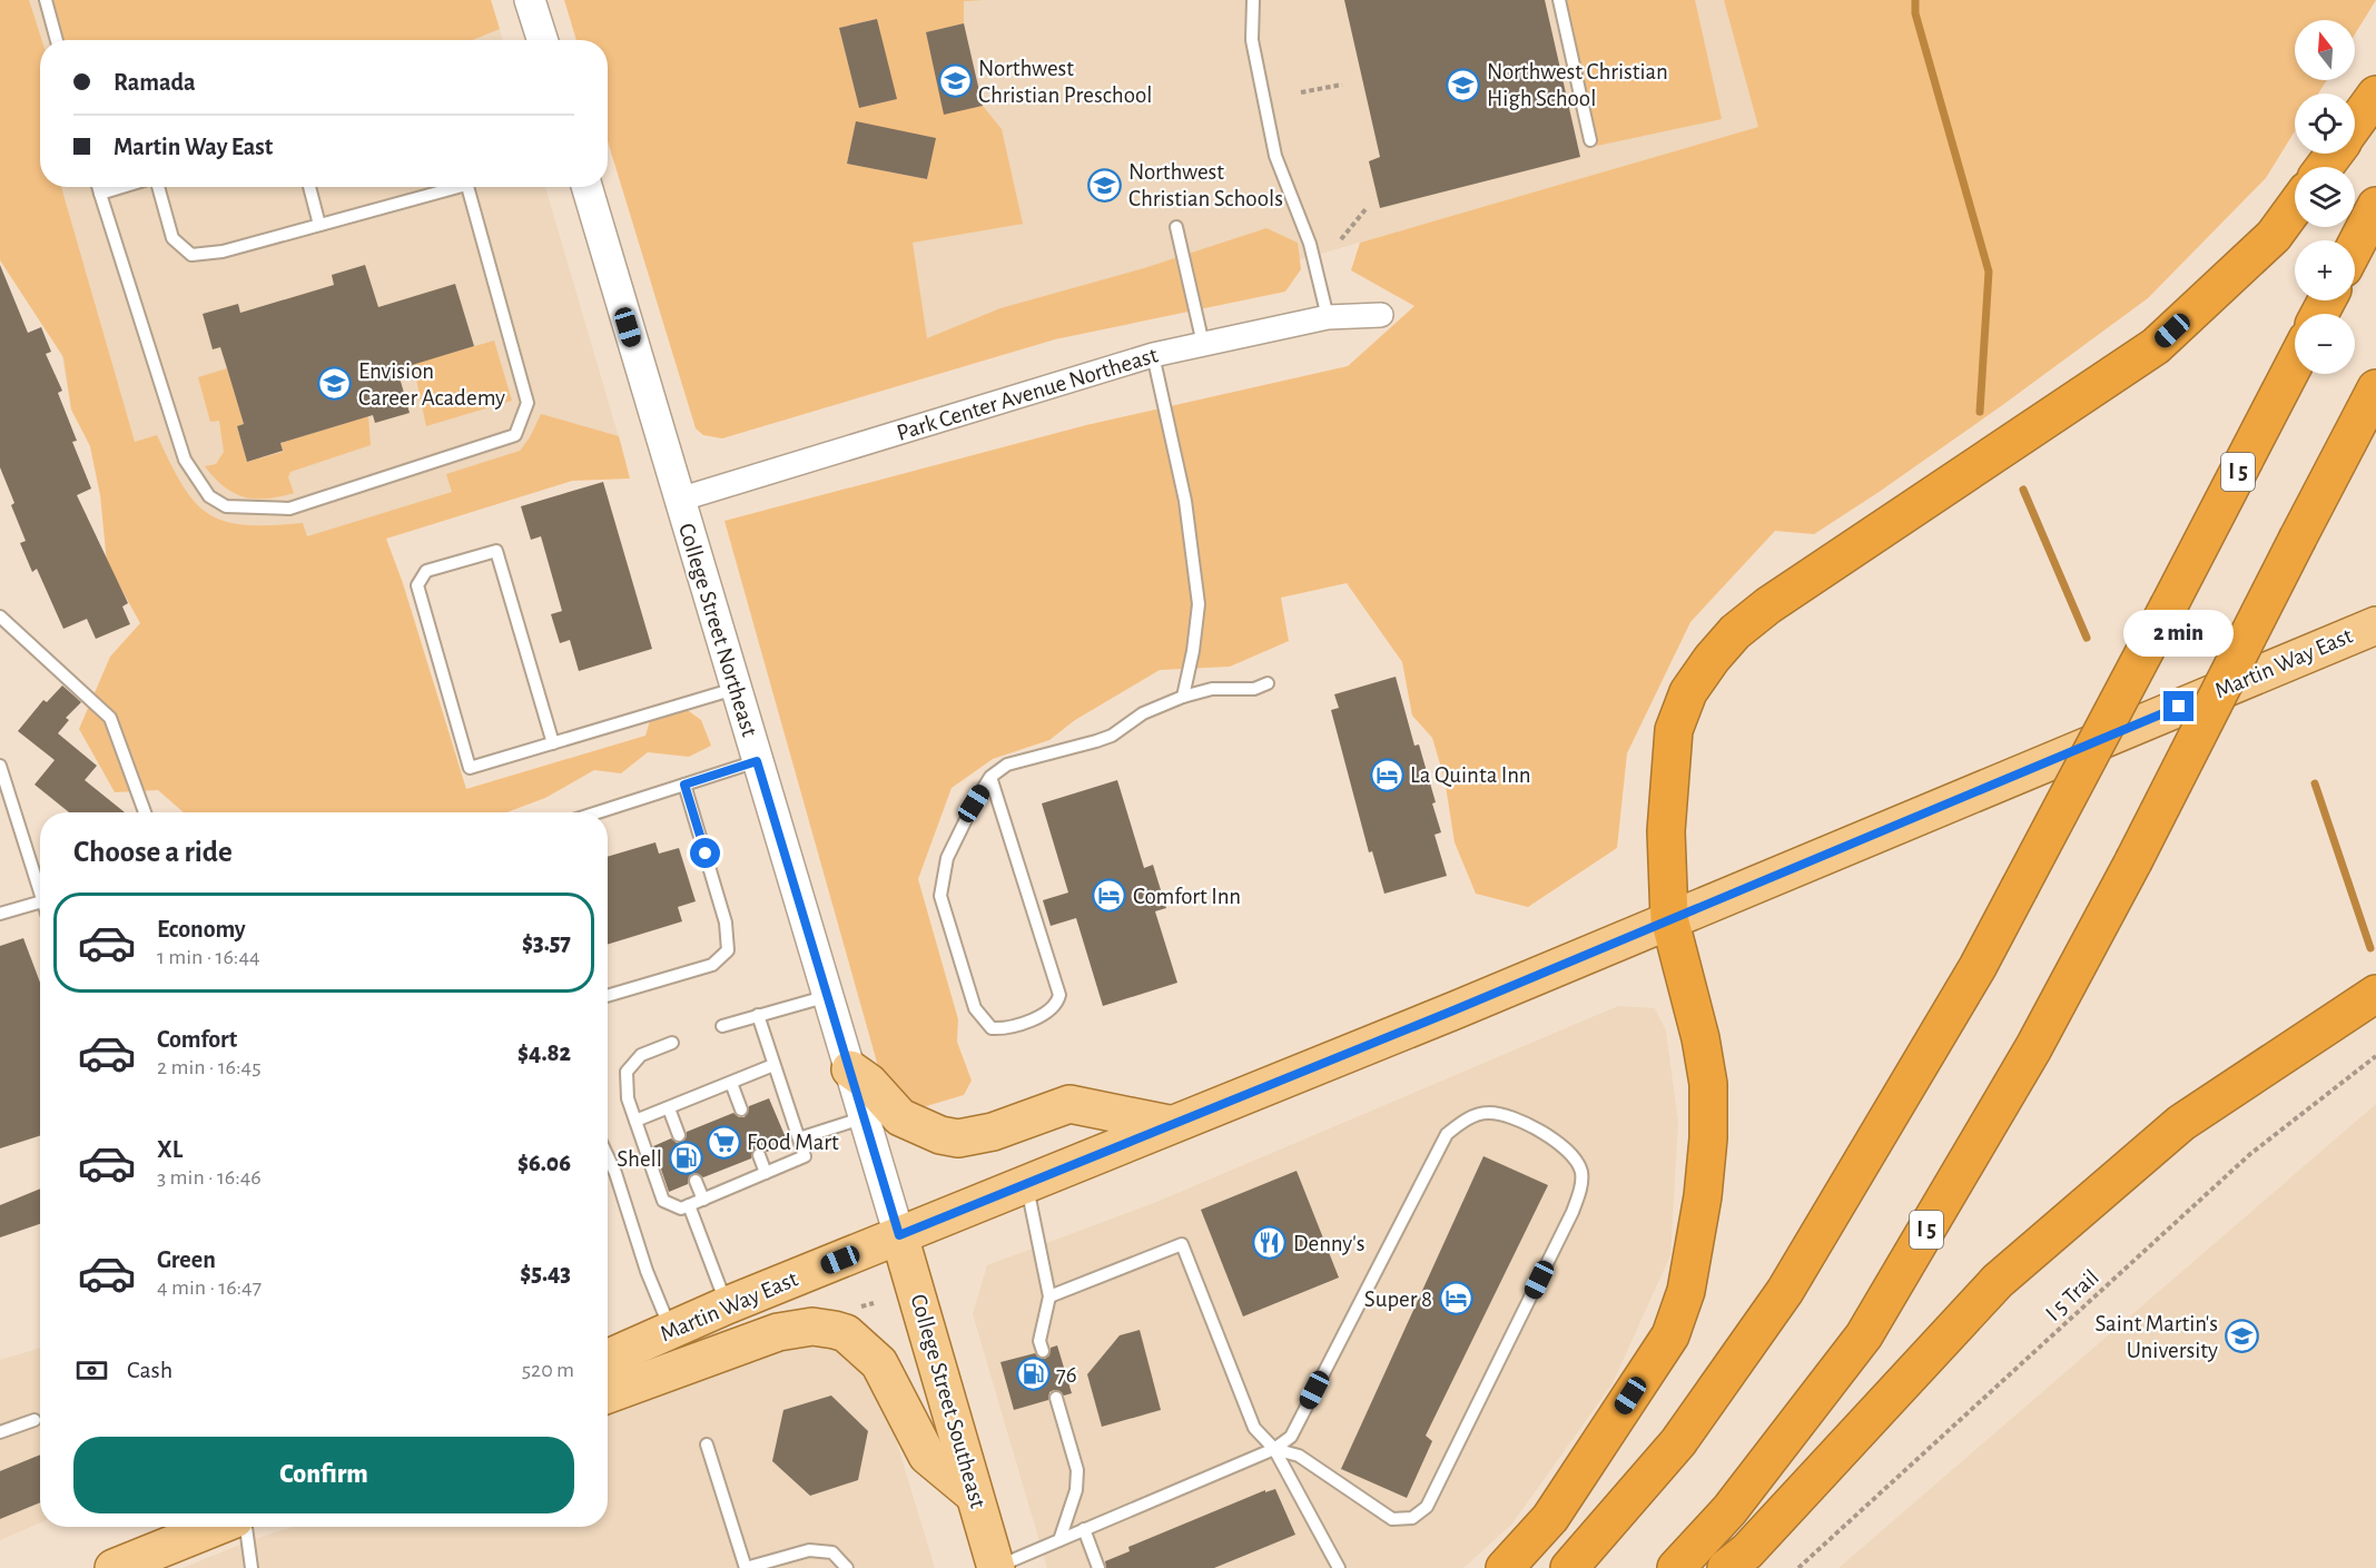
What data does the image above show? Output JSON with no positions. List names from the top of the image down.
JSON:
{
  "streets": {
    "highway": ["I 5"],
    "main road": ["Martin Way East", "College Street Southeast"],
    "street": ["Park Center Avenue Northeast", "College Street Northeast"],
    "path": ["I 5 Trail"]
  },
  "crossings": [
    ["Park Center Avenue Northeast", "College Street Northeast"],
    ["College Street Northeast", "Martin Way East"],
    ["College Street Northeast", "College Street Southeast"],
    ["Martin Way East", "College Street Southeast"]
  ],
  "places": {
    "school or university": [
      "Northwest Christian Preschool",
      "Northwest Christian High School",
      "Northwest Christian Schools",
      "Envision Career Academy",
      "Saint Martin's University"
    ],
    "hotel": ["La Quinta Inn", "Comfort Inn", "Super 8"],
    "supermarket": ["Food Mart"],
    "fuel station": ["Shell", "76"],
    "restaurant": ["Denny's"]
  },
  "north": "top",
  "page": {
    "map_buttons": ["+", "−"],
    "banner": ["Ramada", "Martin Way East"],
    "bubble": "2 min",
    "heading": "Choose a ride",
    "list": [
      {
        "name": "Economy",
        "note": "1 min · 16:44",
        "value": "$3.57"
      },
      {
        "name": "Comfort",
        "note": "2 min · 16:45",
        "value": "$4.82"
      },
      {
        "name": "XL",
        "note": "3 min · 16:46",
        "value": "$6.06"
      },
      {
        "name": "Green",
        "note": "4 min · 16:47",
        "value": "$5.43"
      }
    ],
    "pay": ["Cash", "520 m"],
    "buttons": "Confirm"
  }
}
